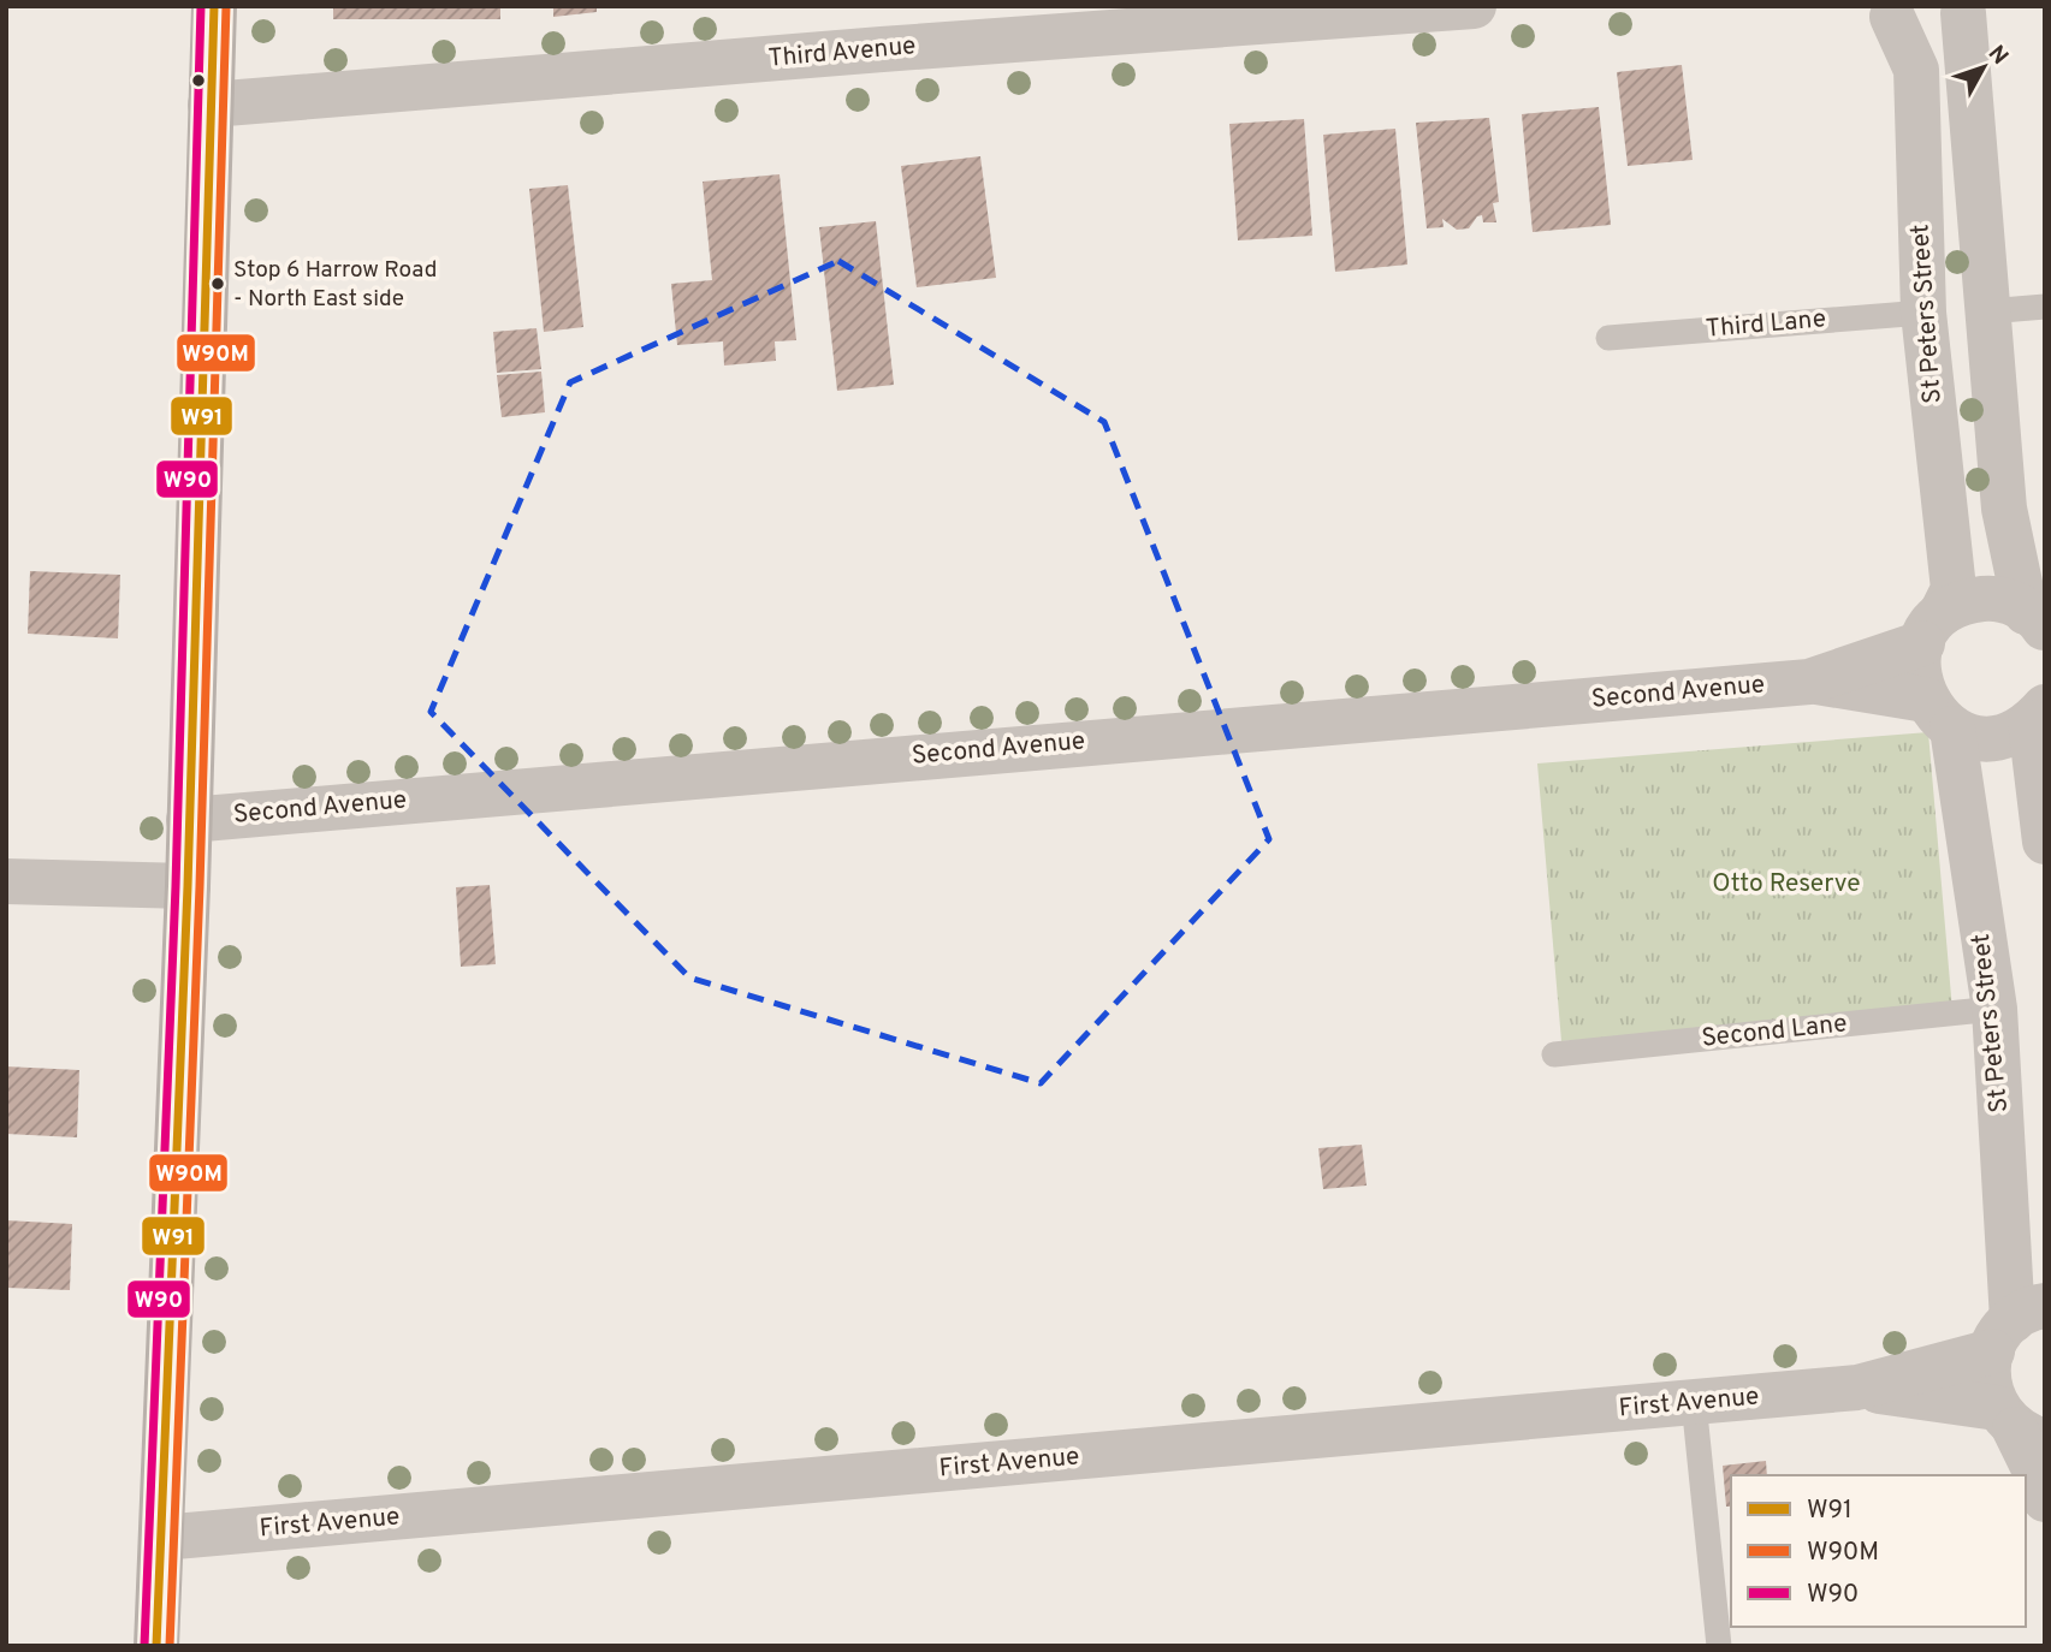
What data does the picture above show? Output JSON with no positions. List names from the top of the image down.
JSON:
{
  "streets": {
    "street": [
      "Third Avenue",
      "St Peters Street",
      "Second Avenue",
      "First Avenue"
    ],
    "lane": ["Third Lane", "Second Lane"]
  },
  "crossings": [
    ["St Peters Street", "Third Lane"],
    ["St Peters Street", "Second Avenue"],
    ["St Peters Street", "Second Lane"],
    ["St Peters Street", "First Avenue"]
  ],
  "parks": ["Otto Reserve"],
  "places": ["Stop 6 Harrow Road - North East side"],
  "lines": ["transit line W91", "transit line W90M", "transit line W90"],
  "legend": ["W91", "W90M", "W90"],
  "north": "top right"
}
